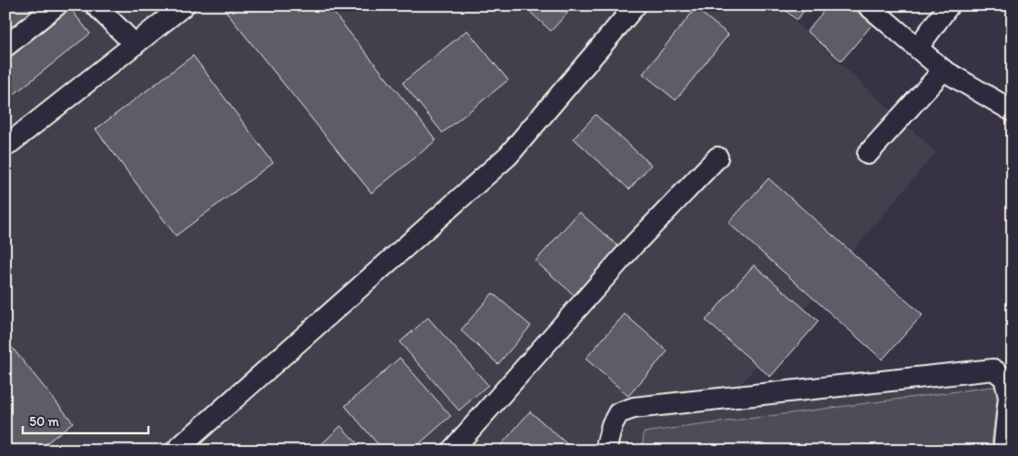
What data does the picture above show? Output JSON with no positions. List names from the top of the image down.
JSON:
{
  "scale_bar": "50 m"
}
